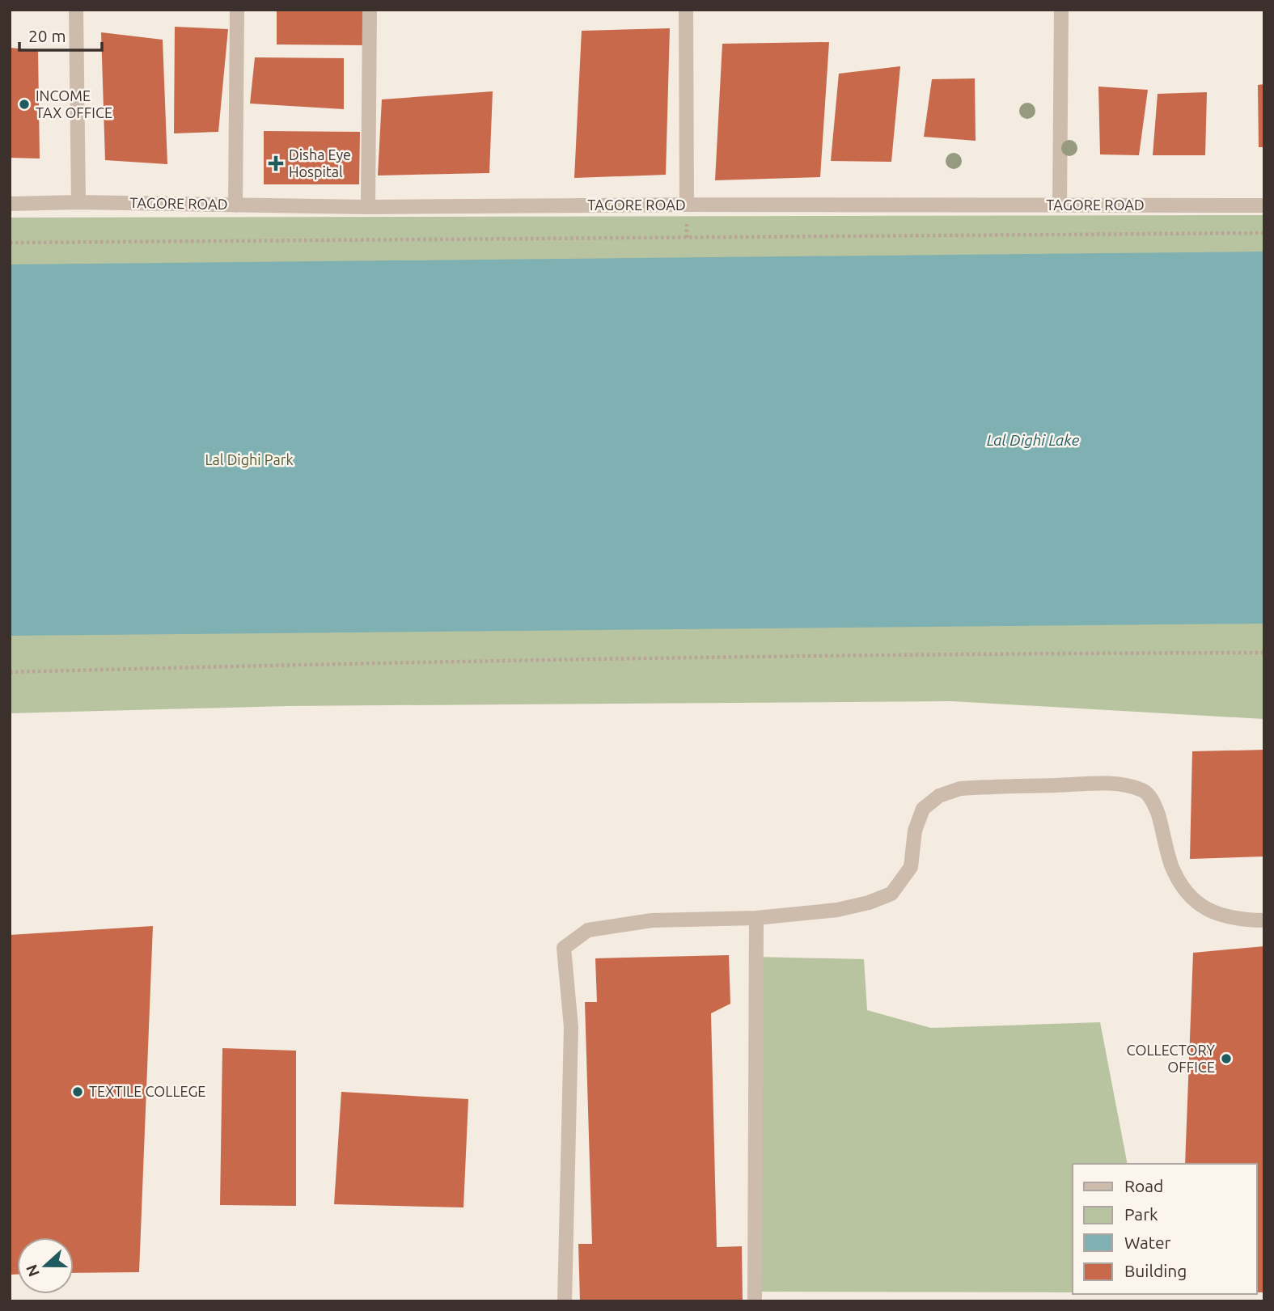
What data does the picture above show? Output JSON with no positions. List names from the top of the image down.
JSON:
{
  "streets": {
    "street": ["TAGORE ROAD"]
  },
  "water": ["Lal Dighi Lake"],
  "parks": ["Lal Dighi Park"],
  "places": {
    "other": ["INCOME TAX OFFICE", "COLLECTORY OFFICE", "TEXTILE COLLEGE"],
    "health": ["Disha Eye Hospital"]
  },
  "legend": [
    "Road",
    "Park",
    "Water",
    "Building"
  ],
  "scale_bar": "20 m",
  "north": "left"
}
